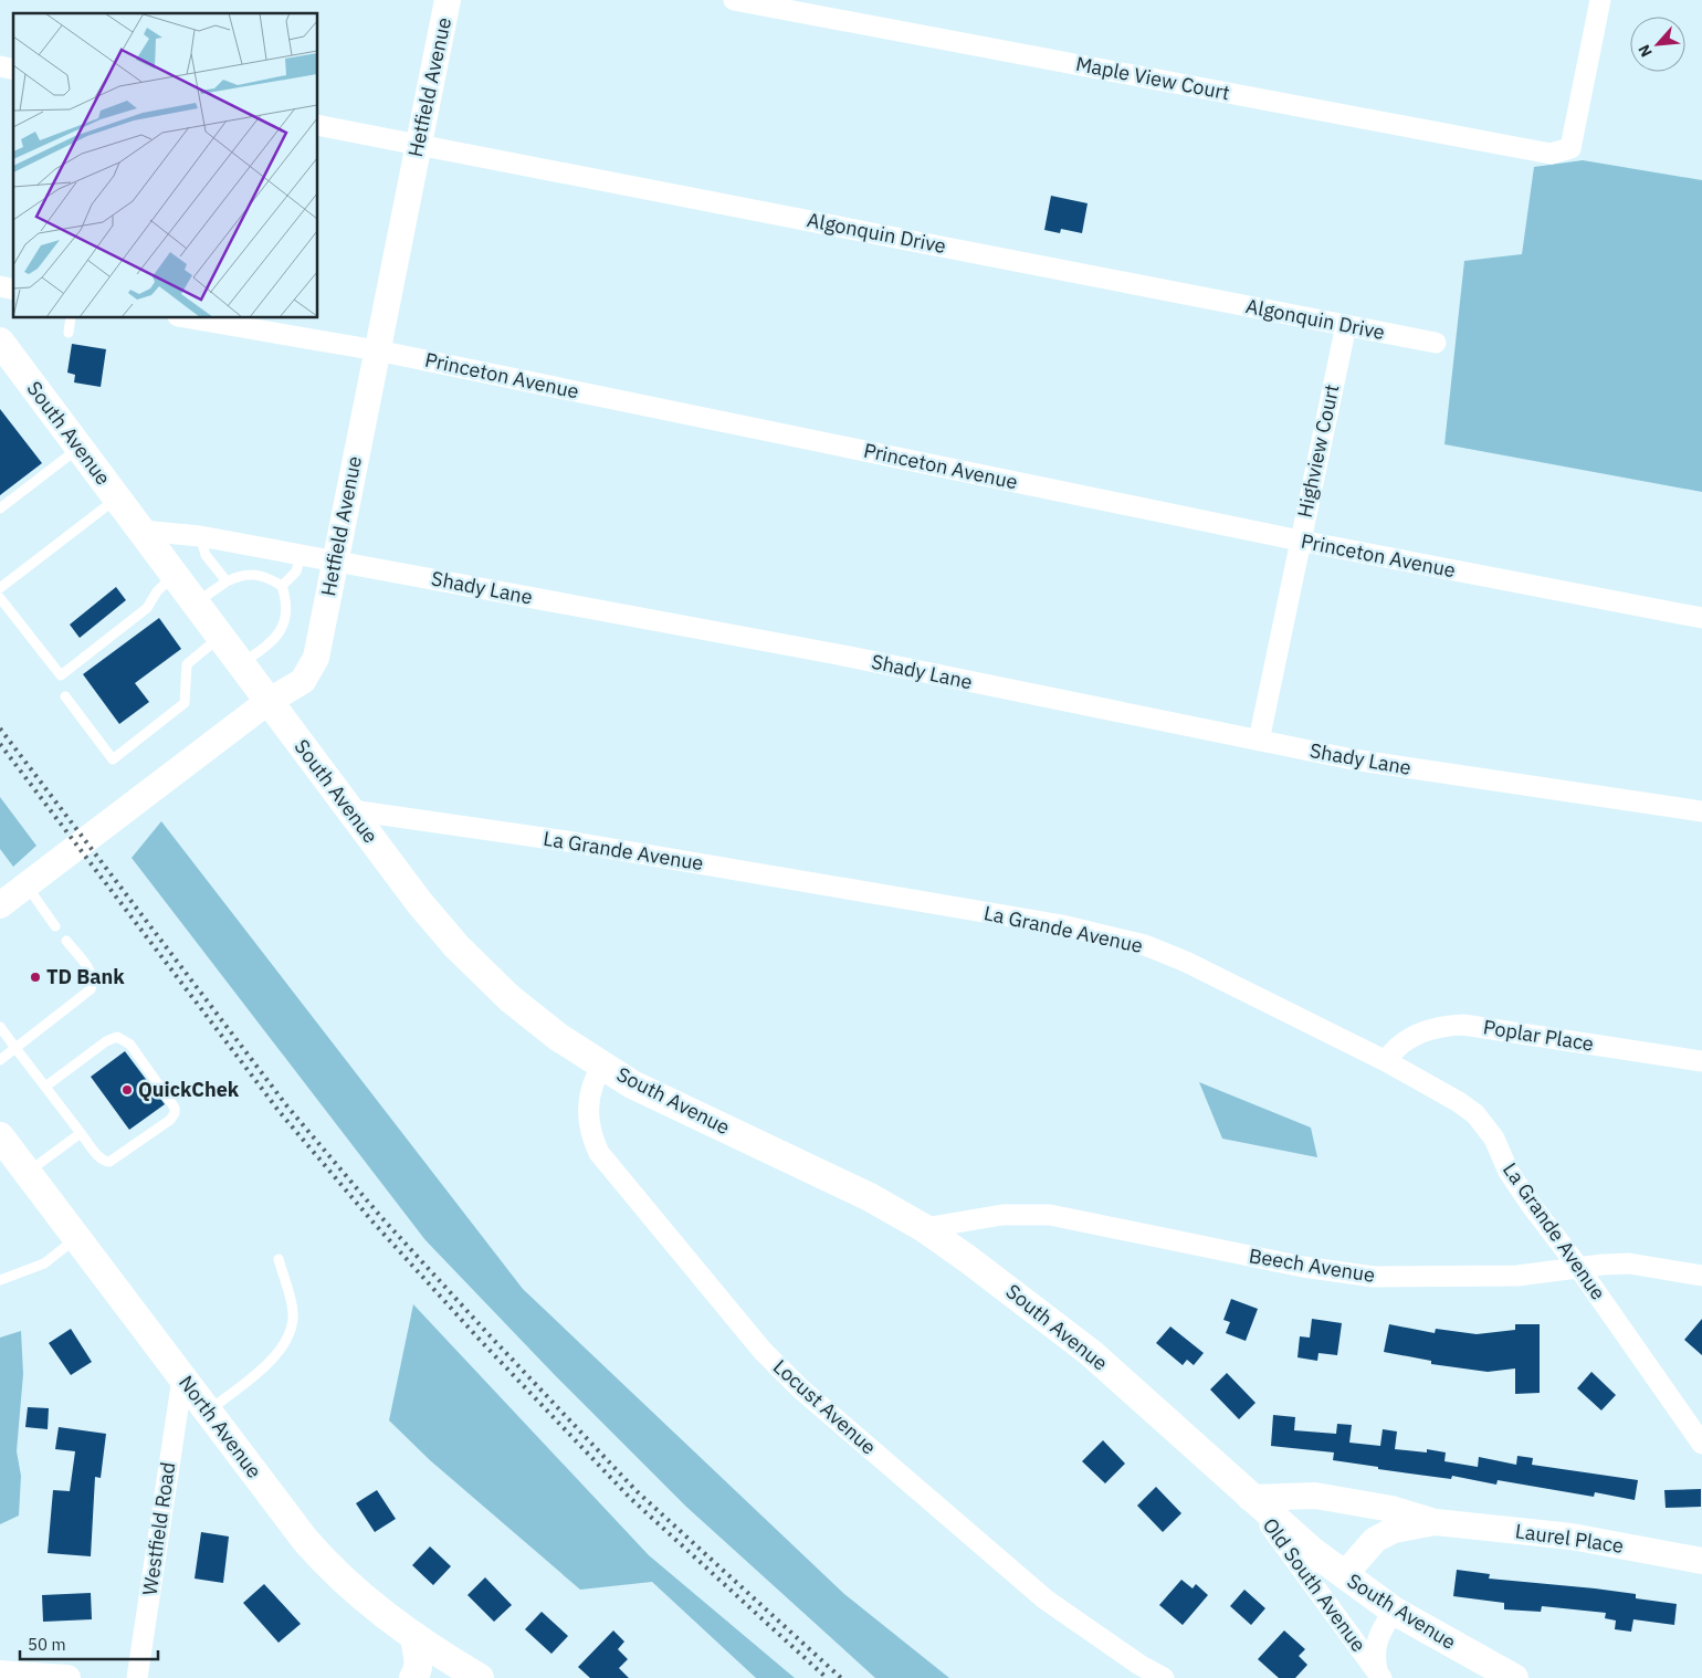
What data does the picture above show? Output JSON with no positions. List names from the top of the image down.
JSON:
{
  "streets": {
    "main road": ["South Avenue", "North Avenue"],
    "street": [
      "Maple View Court",
      "Hetfield Avenue",
      "Algonquin Drive",
      "Princeton Avenue",
      "Highview Court",
      "Shady Lane",
      "La Grande Avenue",
      "Poplar Place",
      "Beech Avenue",
      "Locust Avenue",
      "Westfield Road",
      "Laurel Place",
      "Old South Avenue"
    ]
  },
  "crossings": [
    ["Hetfield Avenue", "Algonquin Drive"],
    ["Hetfield Avenue", "Princeton Avenue"],
    ["Hetfield Avenue", "South Avenue"],
    ["Hetfield Avenue", "Shady Lane"],
    ["Algonquin Drive", "Highview Court"],
    ["Princeton Avenue", "Highview Court"],
    ["South Avenue", "Shady Lane"],
    ["South Avenue", "La Grande Avenue"],
    ["South Avenue", "Beech Avenue"],
    ["South Avenue", "Locust Avenue"],
    ["South Avenue", "Laurel Place"],
    ["South Avenue", "Old South Avenue"],
    ["Highview Court", "Shady Lane"],
    ["La Grande Avenue", "Poplar Place"],
    ["La Grande Avenue", "Beech Avenue"],
    ["North Avenue", "Westfield Road"],
    ["Laurel Place", "Old South Avenue"]
  ],
  "places": ["TD Bank", "QuickChek"],
  "scale_bar": "50 m",
  "north": "bottom left"
}
